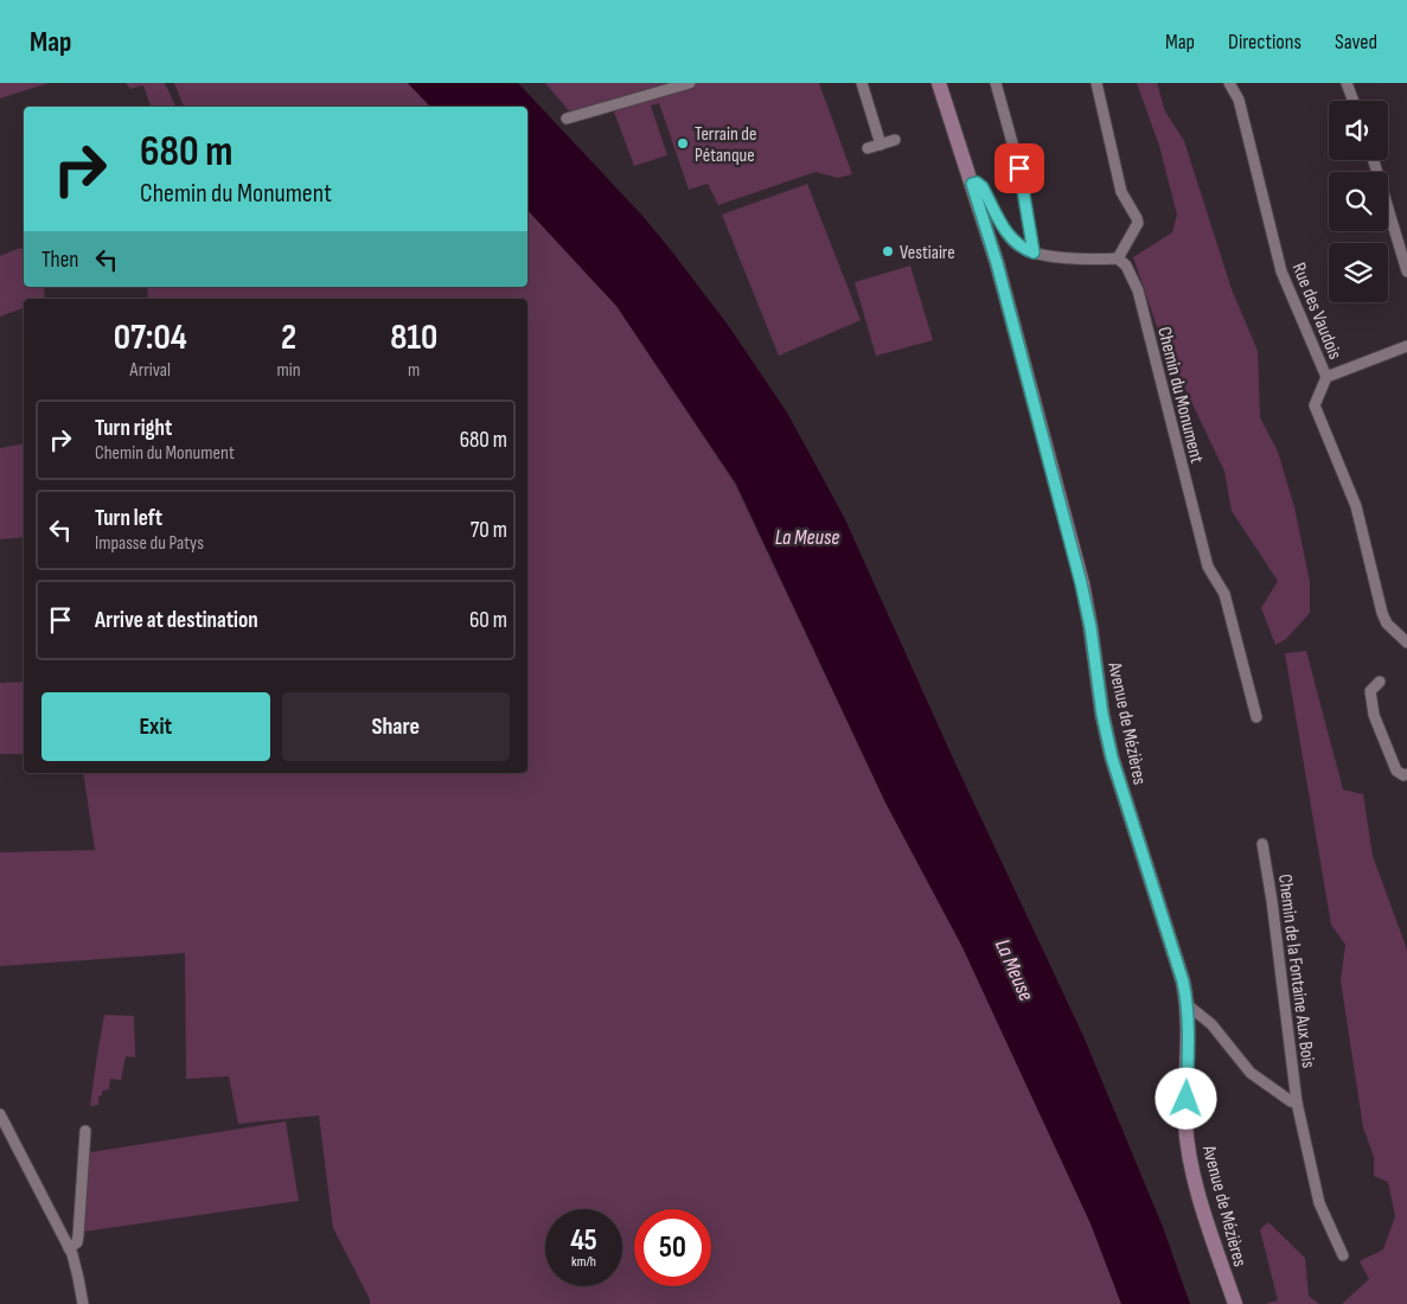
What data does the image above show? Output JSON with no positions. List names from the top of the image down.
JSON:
{
  "streets": {
    "main road": ["Avenue de Mézières"],
    "street": ["Rue des Vaudois", "Chemin du Monument", "Chemin de la Fontaine Aux Bois"]
  },
  "water": ["La Meuse"],
  "places": ["Terrain de Pétanque", "Vestiaire"],
  "page": {
    "header": "Map",
    "nav": ["Map", "Directions", "Saved"],
    "turn": ["680 m", "Chemin du Monument"],
    "then": "Then",
    "eta": [
      "07:04",
      "Arrival",
      "2",
      "min",
      "810",
      "m"
    ],
    "list": [
      {
        "name": "Turn right",
        "note": "Chemin du Monument",
        "value": "680 m"
      },
      {
        "name": "Turn left",
        "note": "Impasse du Patys",
        "value": "70 m"
      },
      {
        "name": "Arrive at destination",
        "value": "60 m"
      }
    ],
    "buttons": ["Exit", "Share"],
    "speed": "45 km/h",
    "limit": "50"
  }
}
